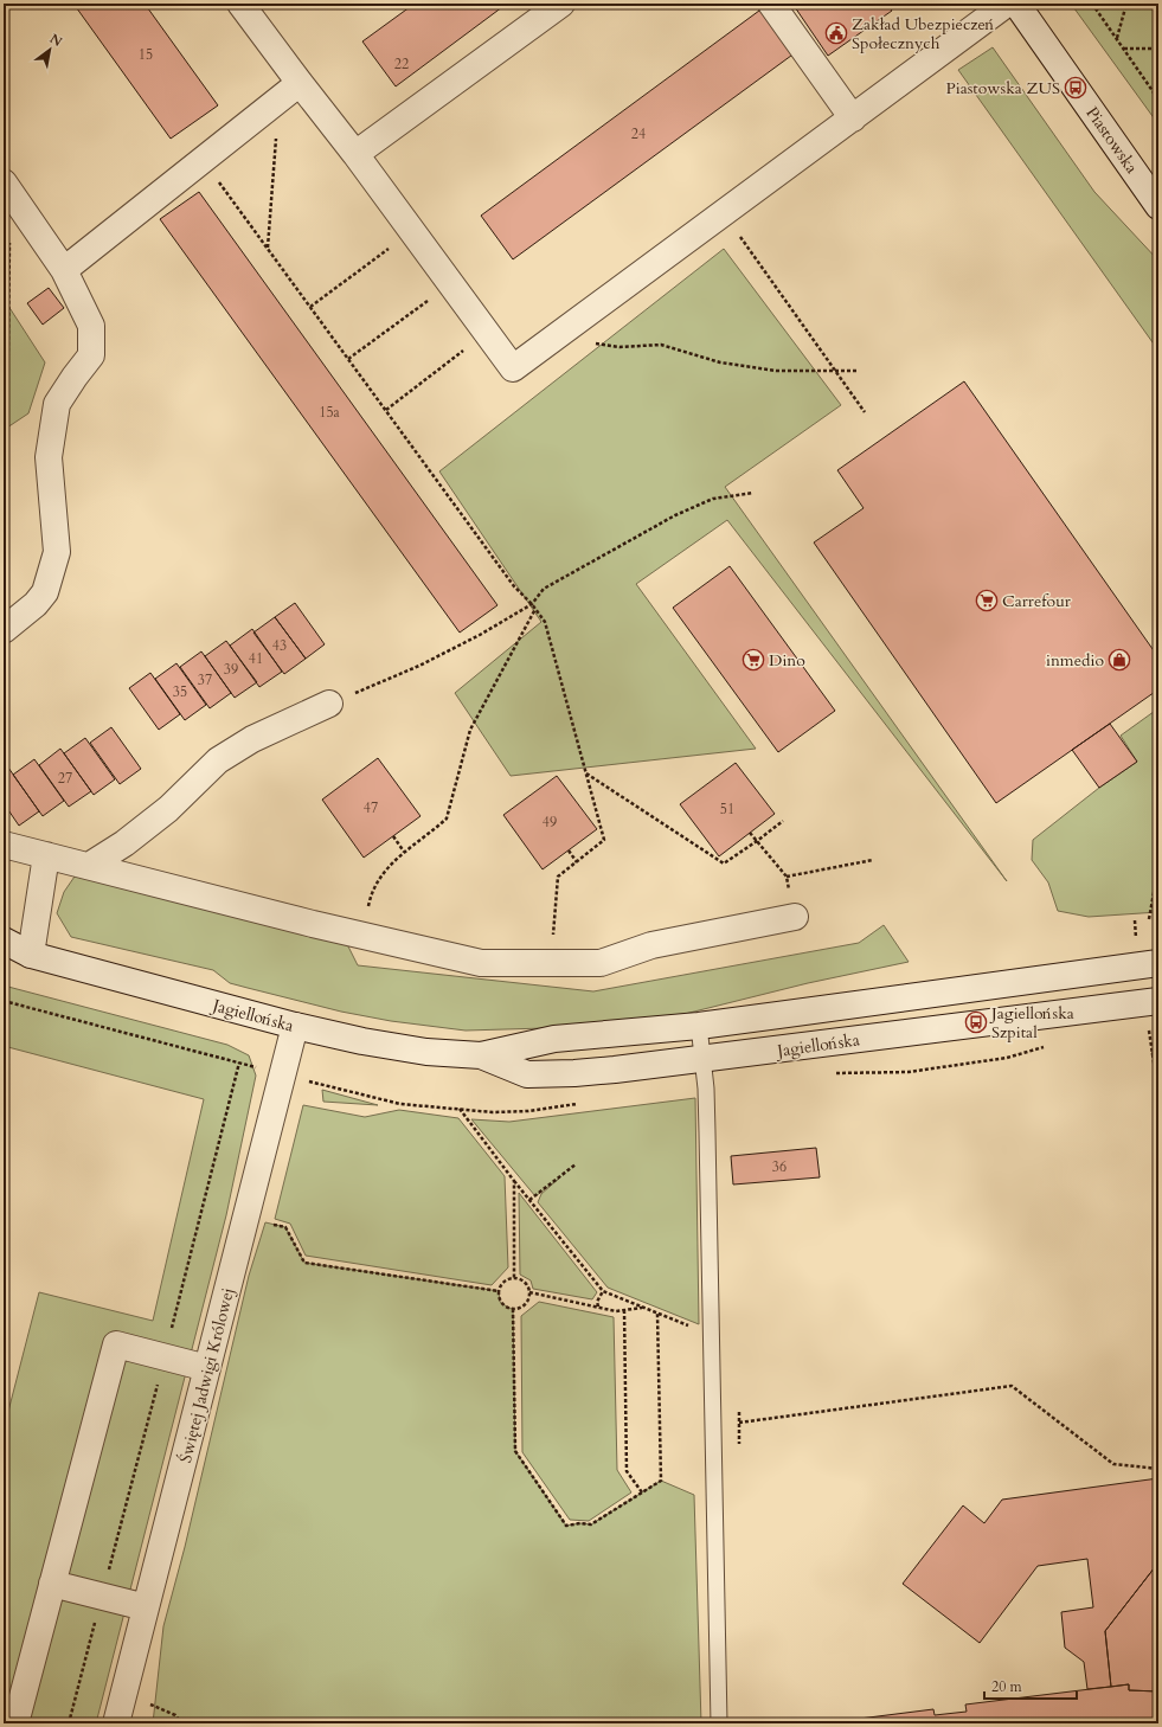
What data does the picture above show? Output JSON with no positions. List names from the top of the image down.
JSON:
{
  "streets": {
    "street": ["Piastowska", "Jagiellońska", "Świętej Jadwigi Królowej"]
  },
  "crossings": [
    ["Jagiellońska", "Świętej Jadwigi Królowej"]
  ],
  "places": {
    "public building": ["Zakład Ubezpieczeń Społecznych"],
    "bus stop": ["Piastowska ZUS", "Jagiellońska Szpital"],
    "supermarket": ["Carrefour", "Dino"],
    "shop": ["inmedio"]
  },
  "house_numbers": [
    "15",
    "22",
    "24",
    "15a",
    "43",
    "41",
    "39",
    "37",
    "35",
    "27",
    "47",
    "51",
    "49",
    "36"
  ],
  "scale_bar": "20 m",
  "north": "top right"
}
